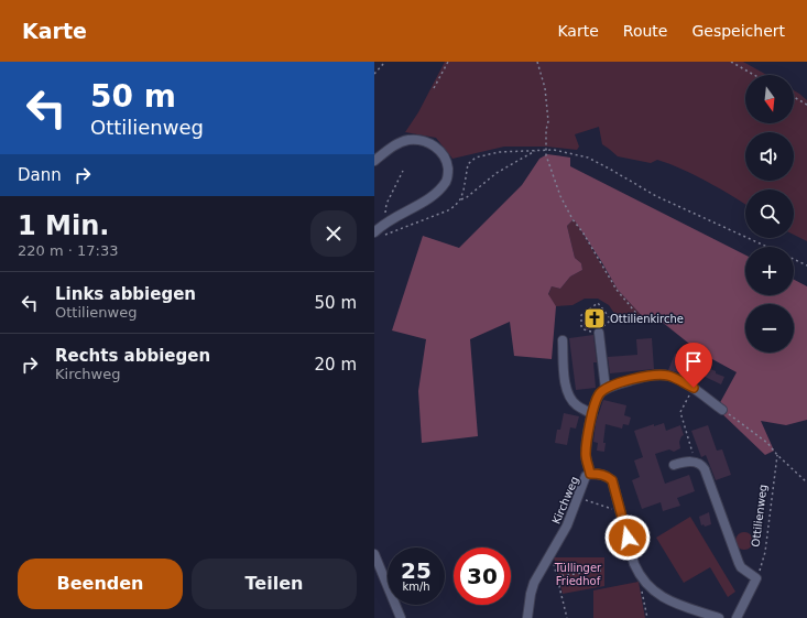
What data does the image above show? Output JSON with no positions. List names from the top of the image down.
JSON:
{
  "streets": {
    "street": ["Kirchweg"],
    "path": ["Ottilienweg"]
  },
  "parks": ["Tüllinger Friedhof"],
  "places": {
    "church": ["Ottilienkirche"]
  },
  "north": "bottom",
  "page": {
    "header": "Karte",
    "nav": ["Karte", "Route", "Gespeichert"],
    "turn": ["50 m", "Ottilienweg"],
    "map_buttons": ["+", "−"],
    "then": "Dann",
    "heading": ["1 Min.", "220 m · 17:33"],
    "list": [
      {
        "name": "Links abbiegen",
        "note": "Ottilienweg",
        "value": "50 m"
      },
      {
        "name": "Rechts abbiegen",
        "note": "Kirchweg",
        "value": "20 m"
      }
    ],
    "speed": "25 km/h",
    "limit": "30",
    "buttons": ["Beenden", "Teilen"]
  }
}
